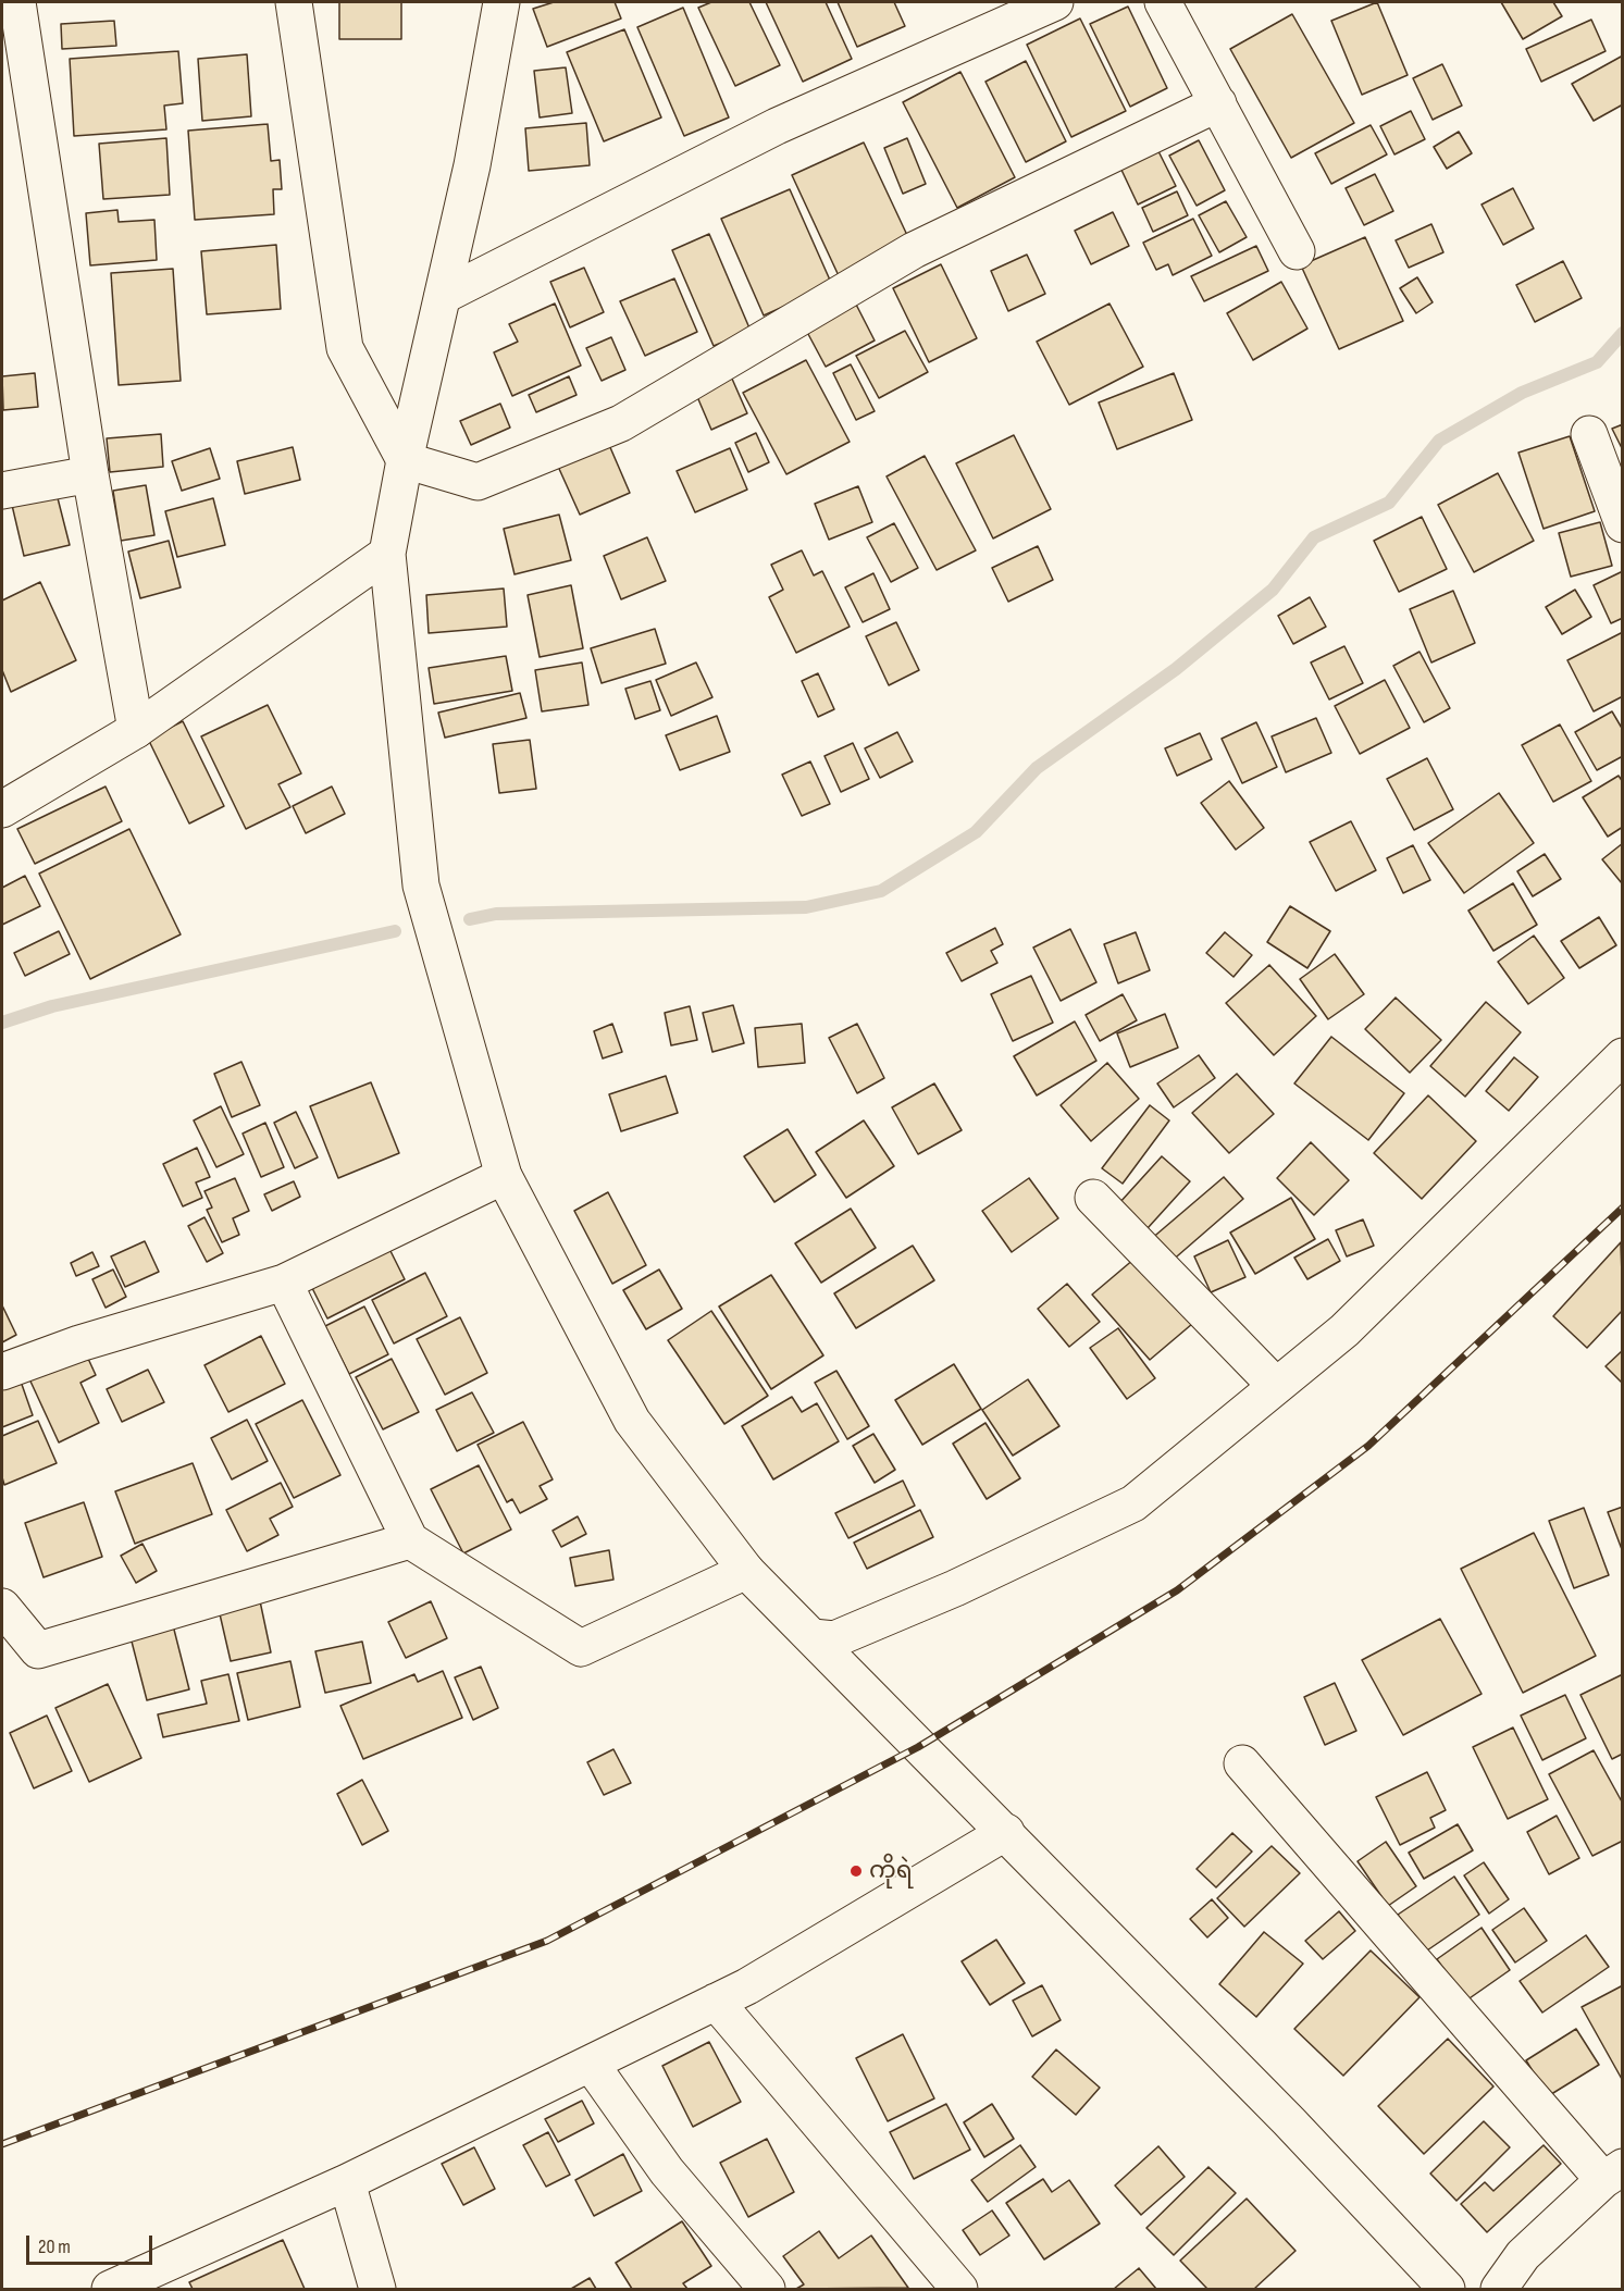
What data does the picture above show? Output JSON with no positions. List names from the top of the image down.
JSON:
{
  "places": ["ကိုရဲ"],
  "scale_bar": "20 m"
}
